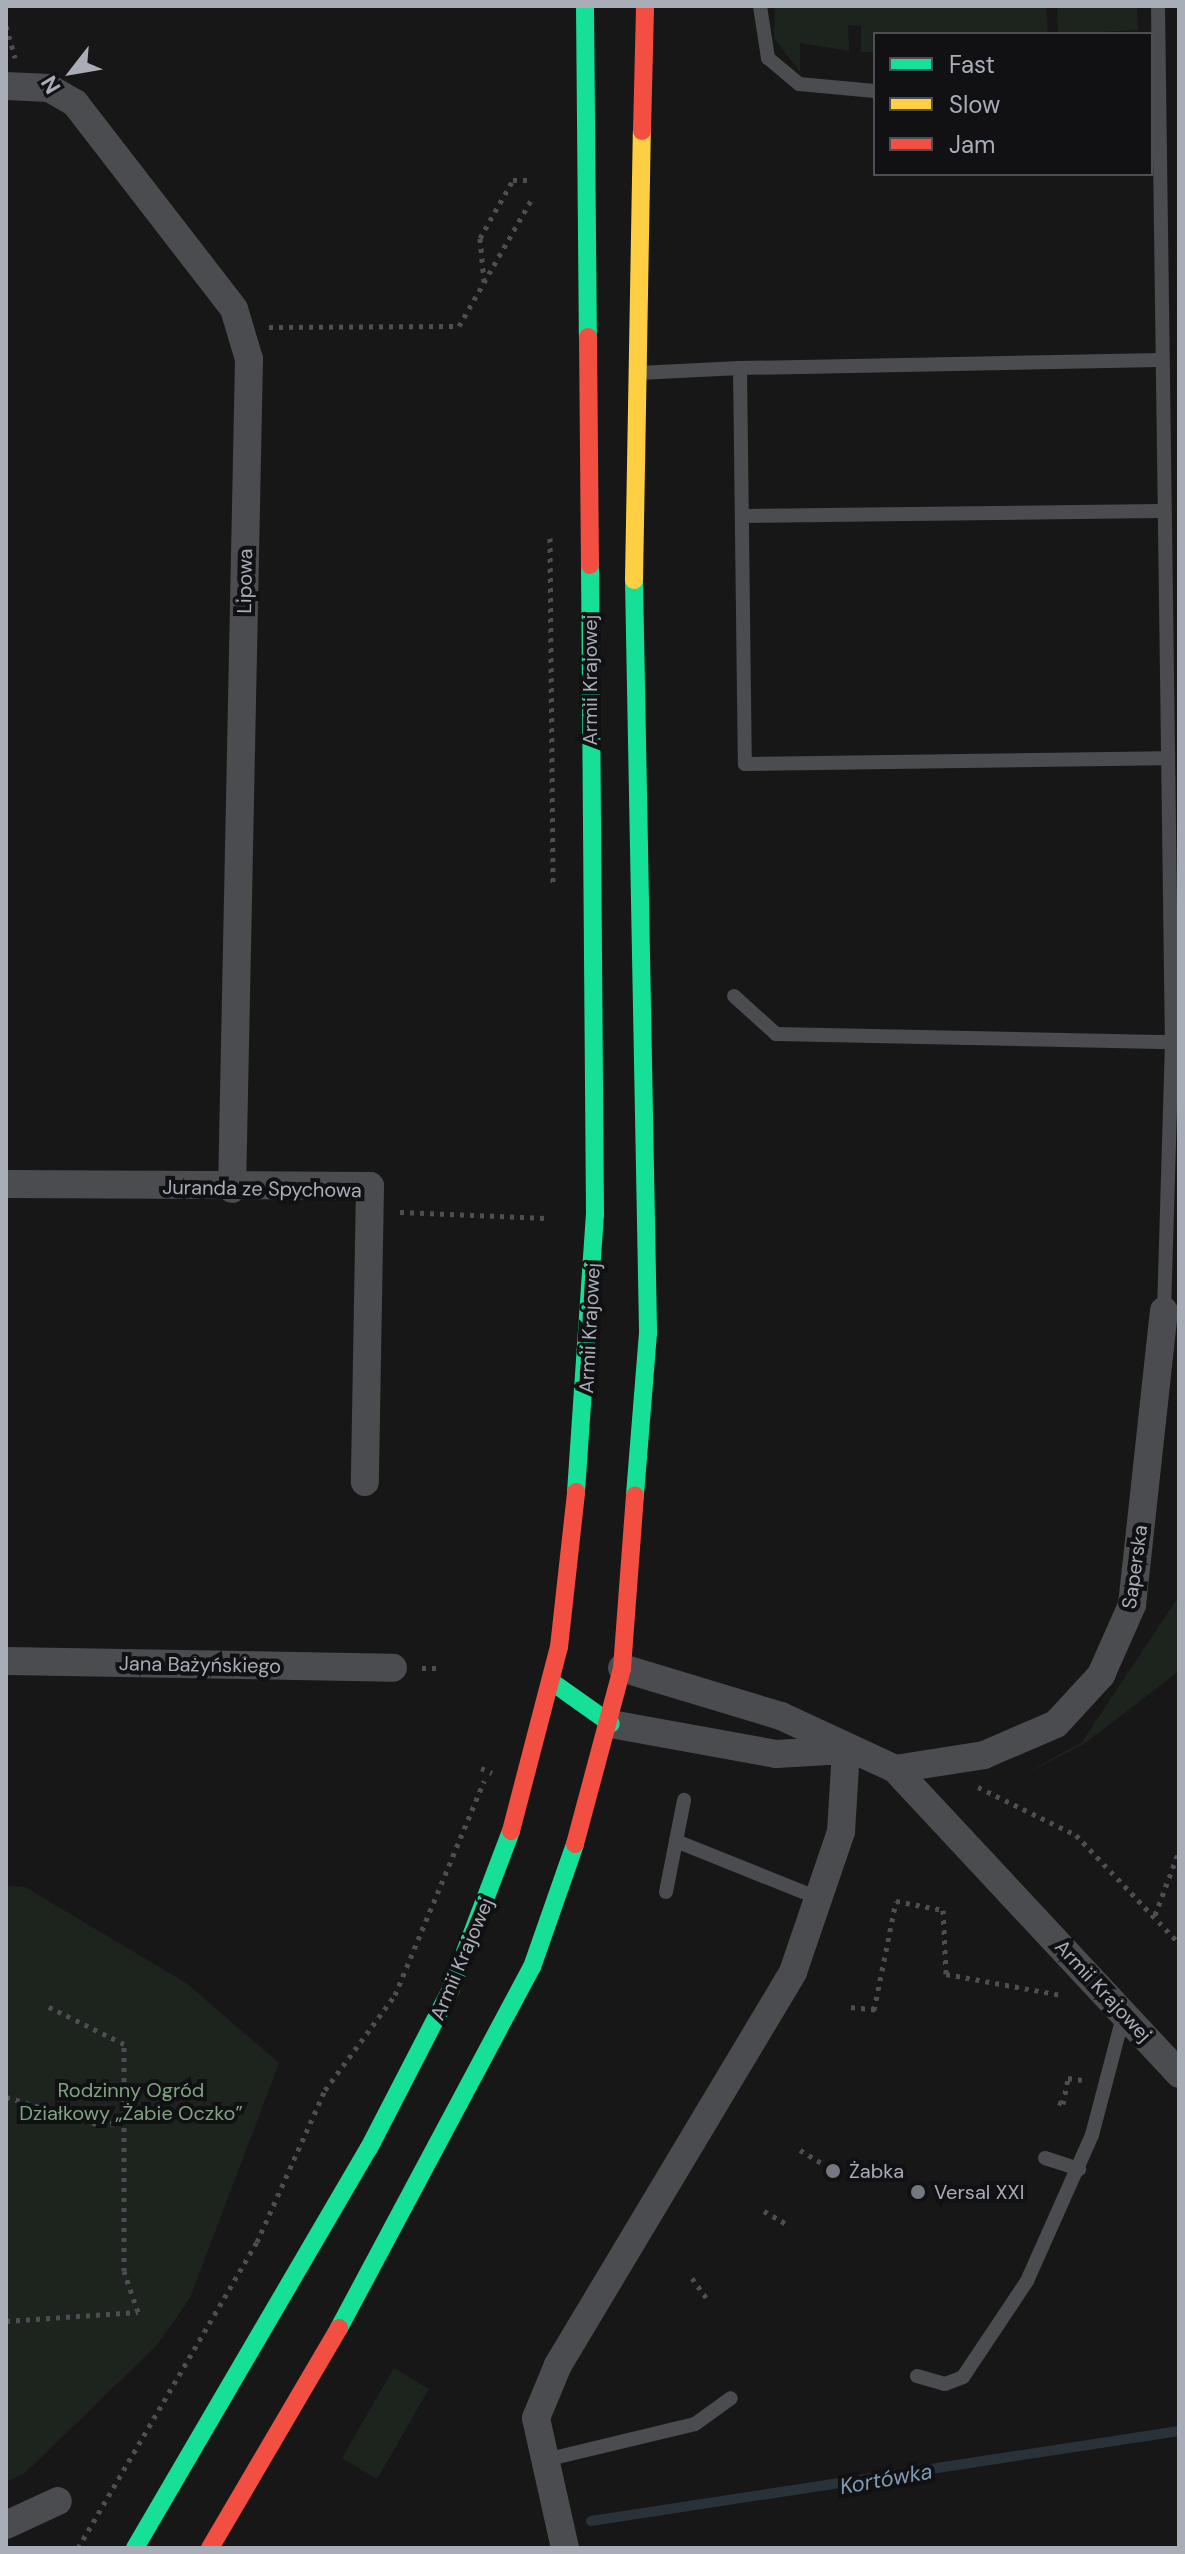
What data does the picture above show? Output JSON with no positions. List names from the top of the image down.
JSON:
{
  "streets": {
    "main road": ["Armii Krajowej"],
    "street": [
      "Lipowa",
      "Juranda ze Spychowa",
      "Saperska",
      "Jana Bażyńskiego"
    ]
  },
  "crossings": [
    ["Lipowa", "Juranda ze Spychowa"],
    ["Armii Krajowej", "Saperska"]
  ],
  "water": ["Kortówka"],
  "parks": ["Rodzinny Ogród Działkowy „Żabie Oczko”"],
  "places": ["Żabka", "Versal XXI"],
  "legend": ["Fast", "Slow", "Jam"],
  "north": "bottom left"
}
